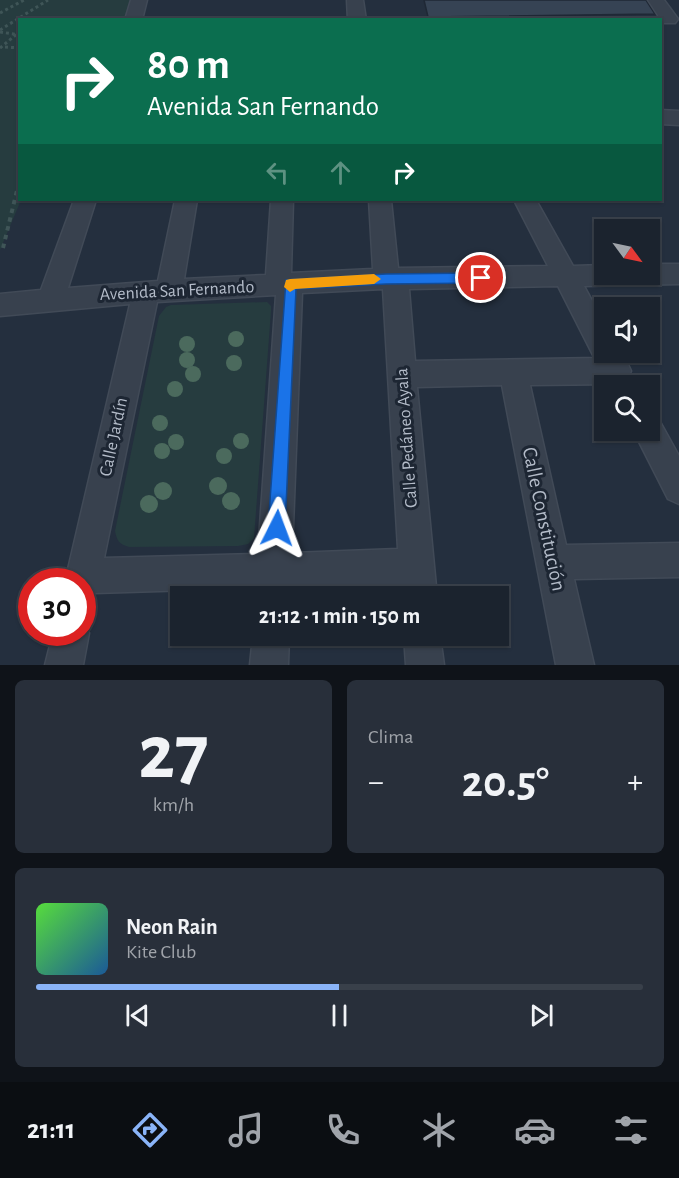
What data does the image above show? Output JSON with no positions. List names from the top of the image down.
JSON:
{
  "streets": {
    "street": [
      "Avenida San Fernando",
      "Calle Jardín",
      "Calle Pedáneo Ayala",
      "Calle Constitución"
    ]
  },
  "crossings": [
    ["Avenida San Fernando", "Calle Jardín"],
    ["Avenida San Fernando", "Calle Pedáneo Ayala"]
  ],
  "north": "bottom right",
  "page": {
    "turn": ["80 m", "Avenida San Fernando"],
    "limit": "30",
    "trip": "21:12 · 1 min · 150 m",
    "tile": [
      ["27", "km/h"],
      "Clima"
    ],
    "heat": ["−", "20.5°", "+"],
    "song": ["Neon Rain", "Kite Club"],
    "tabs": "21:11"
  }
}
